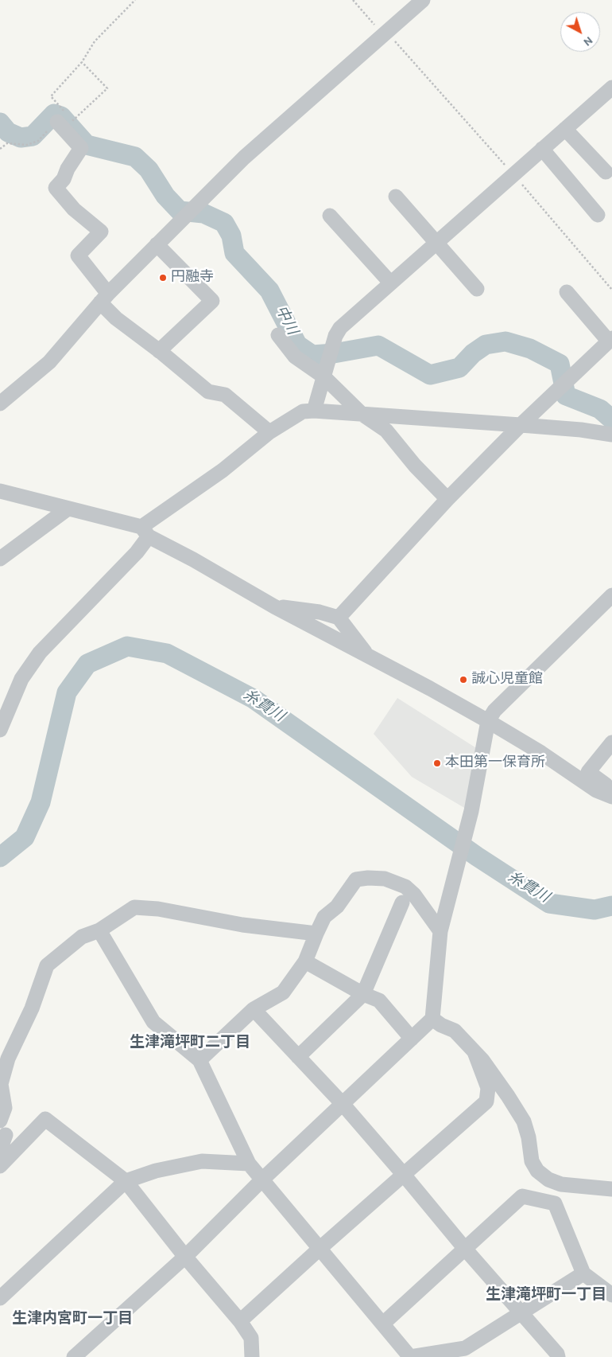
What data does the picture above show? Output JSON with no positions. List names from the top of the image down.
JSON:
{
  "districts": ["生津滝坪町二丁目", "生津滝坪町一丁目", "生津内宮町一丁目"],
  "water": ["中川", "糸貫川"],
  "places": ["円融寺", "誠心児童館", "本田第一保育所"],
  "north": "bottom right"
}
